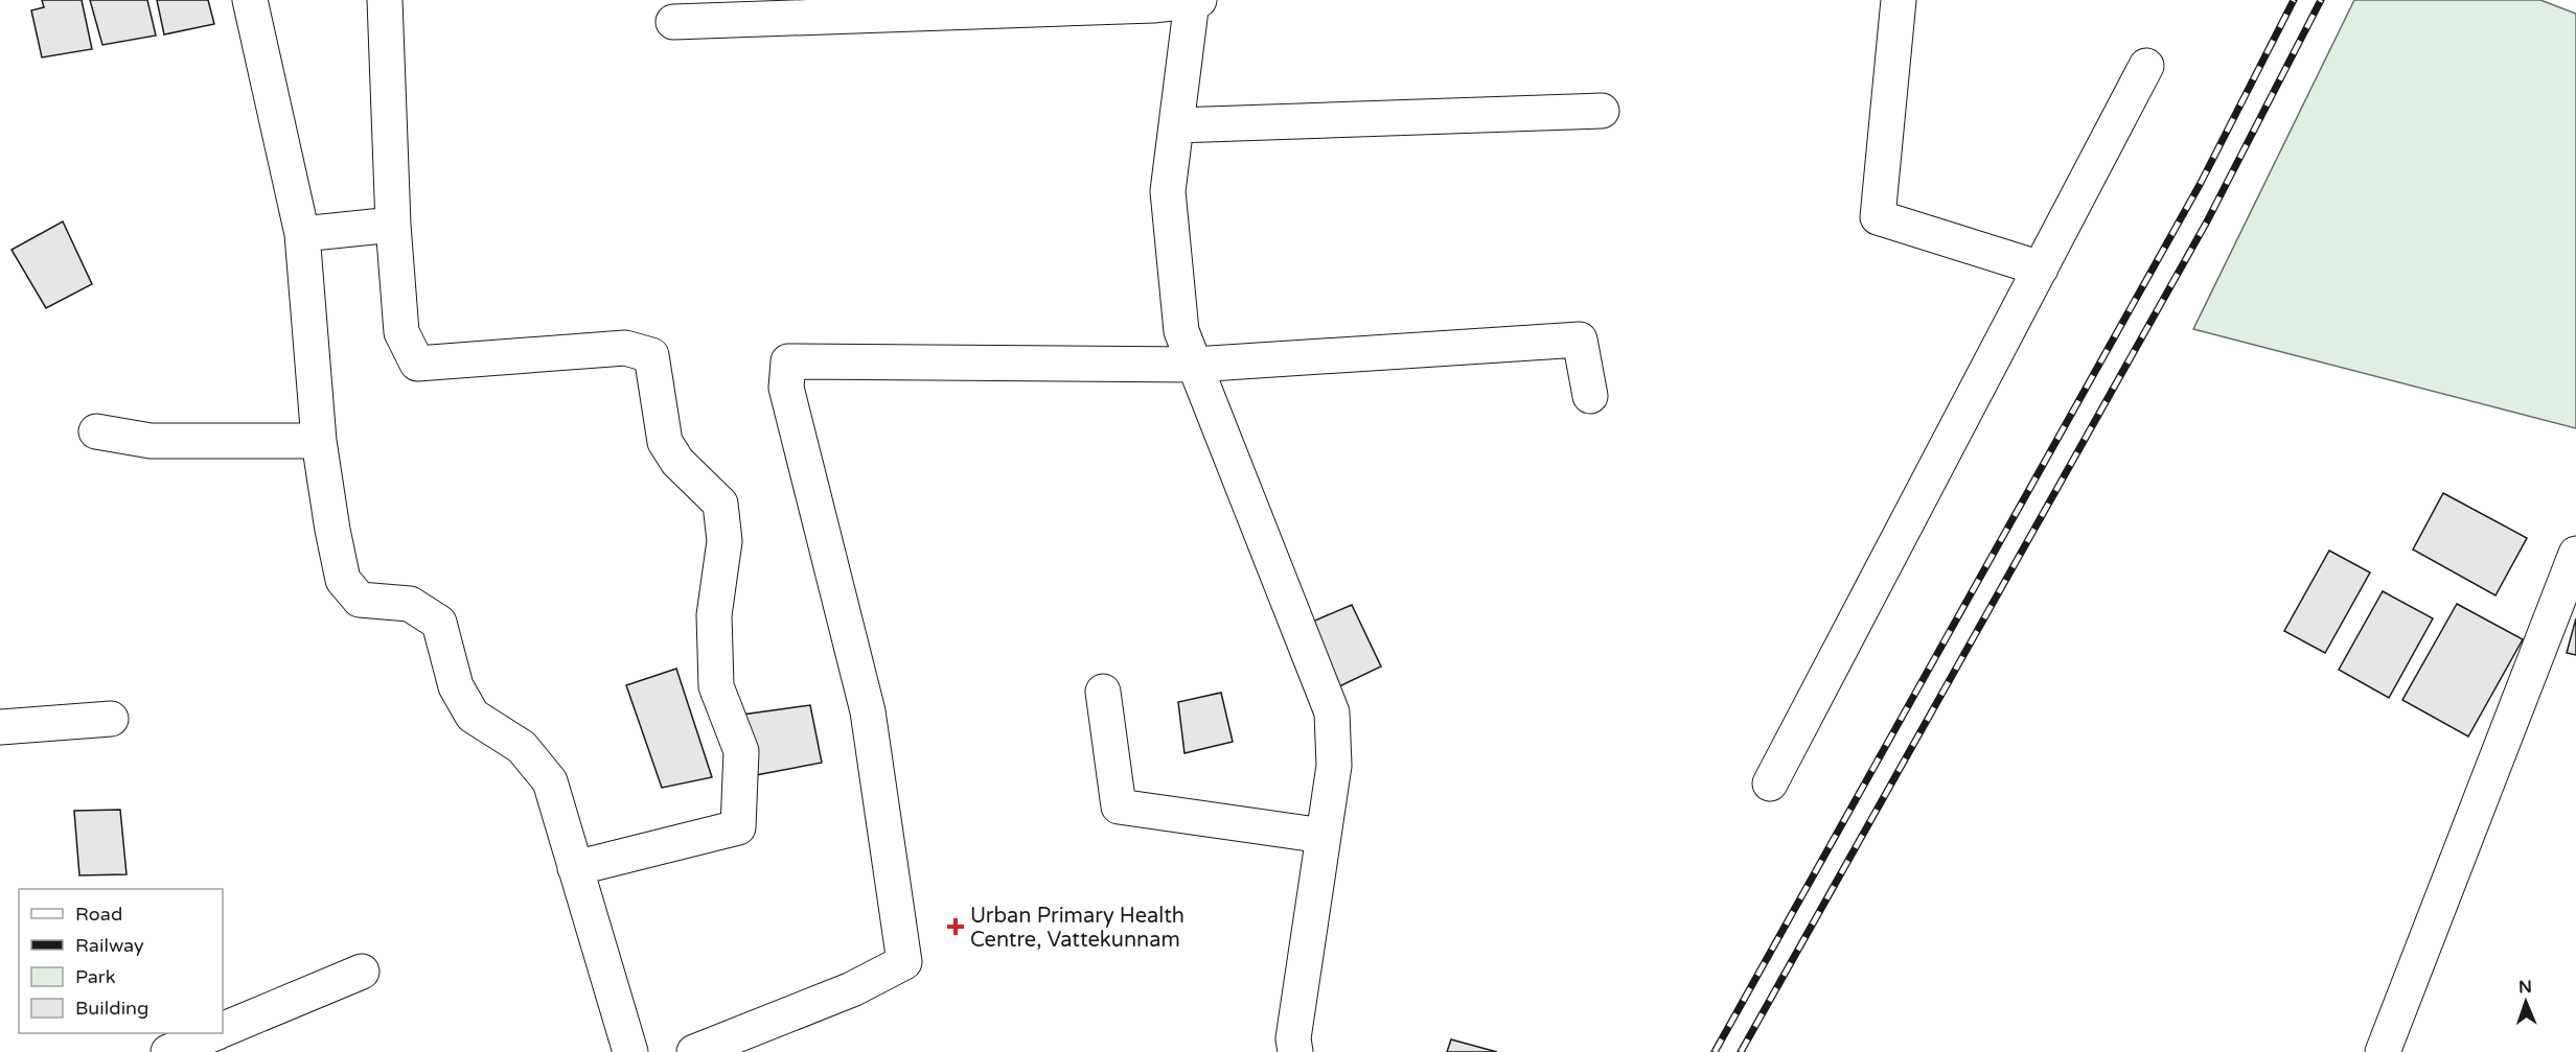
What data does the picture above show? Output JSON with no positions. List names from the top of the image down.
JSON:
{
  "places": {
    "health": ["Urban Primary Health Centre, Vattekunnam"]
  },
  "legend": [
    "Road",
    "Railway",
    "Park",
    "Building"
  ],
  "north": "top"
}
